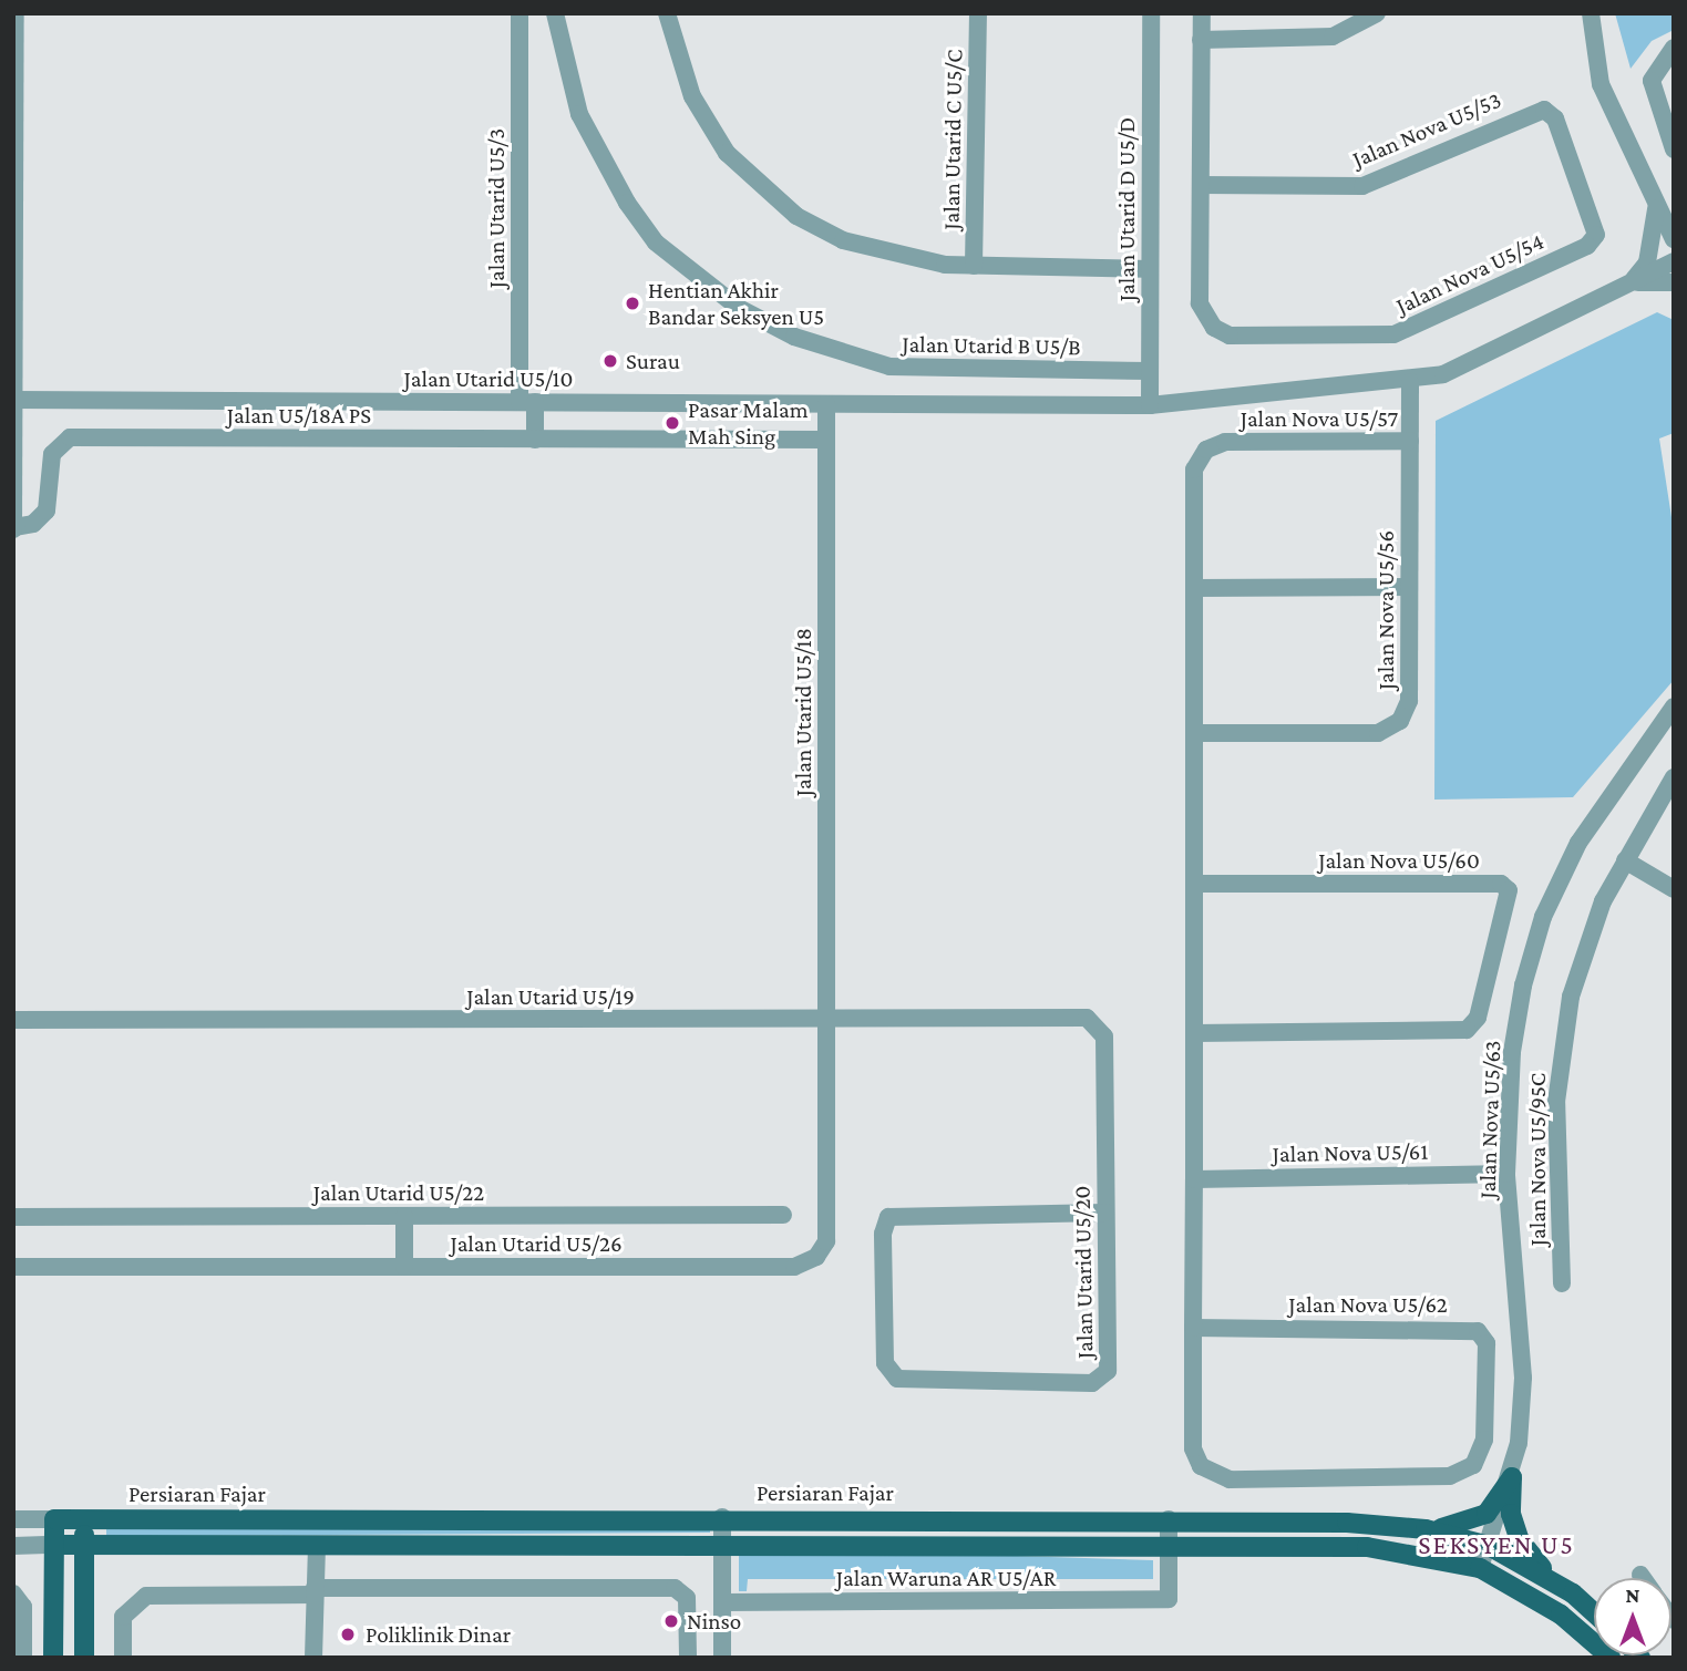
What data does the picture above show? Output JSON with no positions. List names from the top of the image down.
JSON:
{
  "streets": {
    "main road": ["Persiaran Fajar"],
    "street": [
      "Jalan Nova U5/53",
      "Jalan Utarid C U5/C",
      "Jalan Utarid U5/3",
      "Jalan Utarid D U5/D",
      "Jalan Nova U5/54",
      "Jalan Utarid B U5/B",
      "Jalan Utarid U5/10",
      "Jalan U5/18A PS",
      "Jalan Nova U5/57",
      "Jalan Nova U5/56",
      "Jalan Utarid U5/18",
      "Jalan Nova U5/60",
      "Jalan Utarid U5/19",
      "Jalan Nova U5/63",
      "Jalan Nova U5/61",
      "Jalan Nova U5/95C",
      "Jalan Utarid U5/22",
      "Jalan Utarid U5/26",
      "Jalan Utarid U5/20",
      "Jalan Nova U5/62",
      "Jalan Waruna AR U5/AR"
    ]
  },
  "crossings": [
    ["Jalan Nova U5/53", "Jalan Nova U5/54"],
    ["Jalan Utarid U5/3", "Jalan Utarid U5/10"],
    ["Jalan Utarid U5/3", "Jalan U5/18A PS"],
    ["Jalan Utarid D U5/D", "Jalan Utarid B U5/B"],
    ["Jalan Utarid D U5/D", "Jalan Utarid U5/10"],
    ["Jalan Utarid U5/10", "Jalan Nova U5/56"],
    ["Jalan Utarid U5/10", "Jalan Utarid U5/18"],
    ["Jalan U5/18A PS", "Jalan Utarid U5/18"],
    ["Jalan Nova U5/57", "Jalan Nova U5/56"],
    ["Jalan Utarid U5/18", "Jalan Utarid U5/19"],
    ["Jalan Utarid U5/18", "Jalan Utarid U5/26"],
    ["Jalan Utarid U5/19", "Jalan Utarid U5/26"],
    ["Jalan Utarid U5/19", "Jalan Utarid U5/20"],
    ["Jalan Nova U5/63", "Jalan Nova U5/61"],
    ["Jalan Nova U5/63", "Persiaran Fajar"]
  ],
  "districts": ["SEKSYEN U5"],
  "places": [
    "Hentian Akhir Bandar Seksyen U5",
    "Surau",
    "Pasar Malam Mah Sing",
    "Ninso",
    "Poliklinik Dinar"
  ],
  "north": "top"
}
